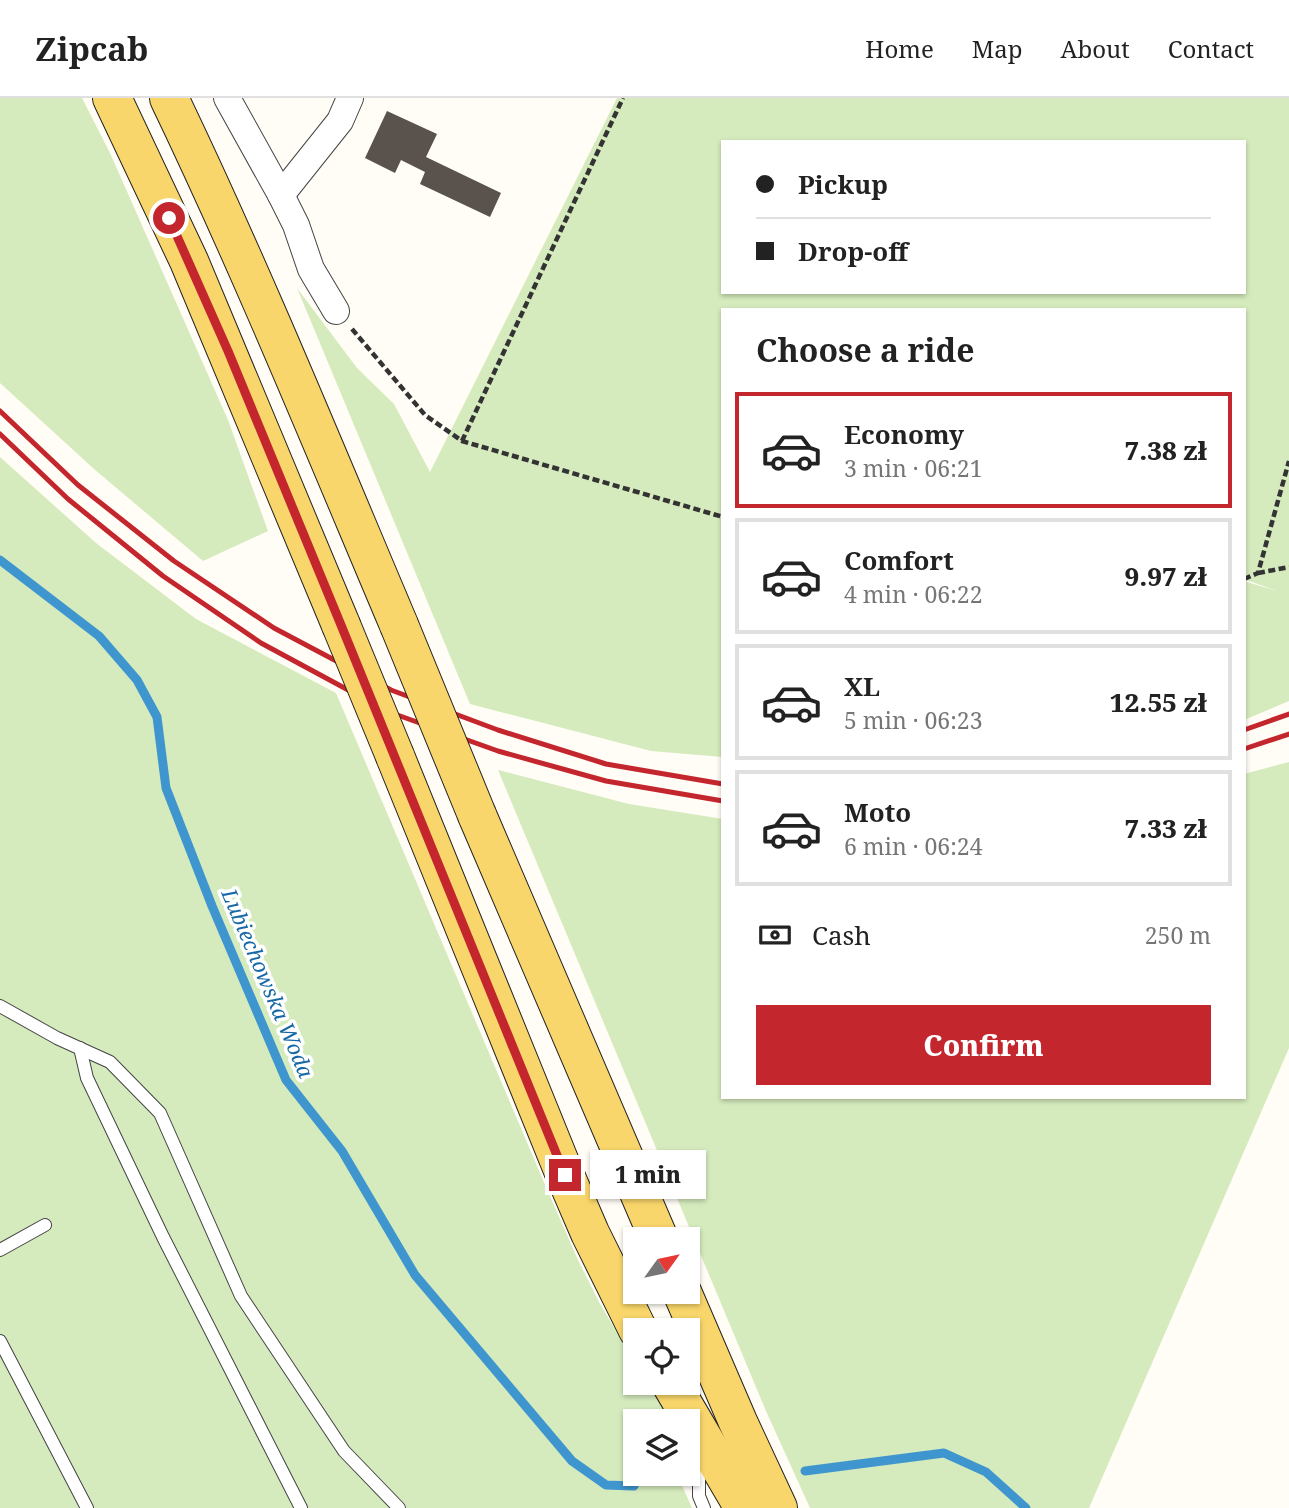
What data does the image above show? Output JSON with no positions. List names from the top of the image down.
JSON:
{
  "water": ["Lubiechowska Woda"],
  "north": "top right",
  "page": {
    "header": "Zipcab",
    "nav": [
      "Home",
      "Map",
      "About",
      "Contact"
    ],
    "banner": ["Pickup", "Drop-off"],
    "heading": "Choose a ride",
    "list": [
      {
        "name": "Economy",
        "note": "3 min · 06:21",
        "value": "7.38 zł"
      },
      {
        "name": "Comfort",
        "note": "4 min · 06:22",
        "value": "9.97 zł"
      },
      {
        "name": "XL",
        "note": "5 min · 06:23",
        "value": "12.55 zł"
      },
      {
        "name": "Moto",
        "note": "6 min · 06:24",
        "value": "7.33 zł"
      }
    ],
    "pay": ["Cash", "250 m"],
    "buttons": "Confirm",
    "bubble": "1 min"
  }
}
